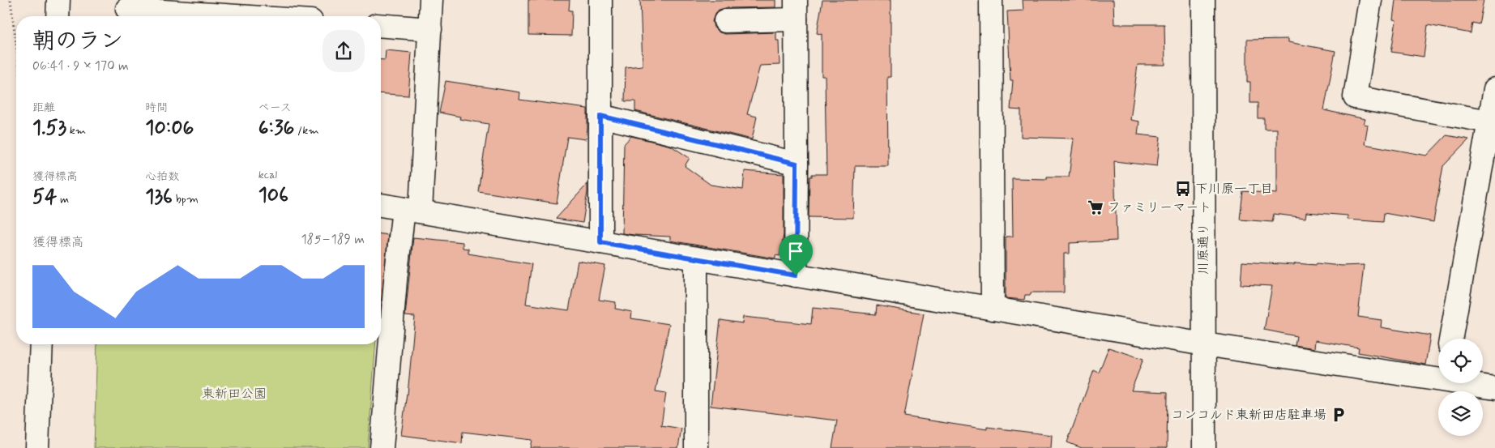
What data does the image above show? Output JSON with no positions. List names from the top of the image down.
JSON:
{
  "streets": {
    "street": ["川原通り"]
  },
  "parks": ["東新田公園"],
  "places": {
    "bus stop": ["下川原一丁目"],
    "supermarket": ["ファミリーマート"],
    "parking": ["コンコルド東新田店駐車場"]
  },
  "page": {
    "heading": ["朝のラン", "06:41 · 9 × 170 m"],
    "stats": [
      ["距離", "1.53 km"],
      ["時間", "10:06"],
      ["ペース", "6:36 /km"],
      ["獲得標高", "54 m"],
      ["心拍数", "136 bpm"],
      ["kcal", "106"]
    ],
    "chart": ["獲得標高", "185–189 m"]
  }
}
